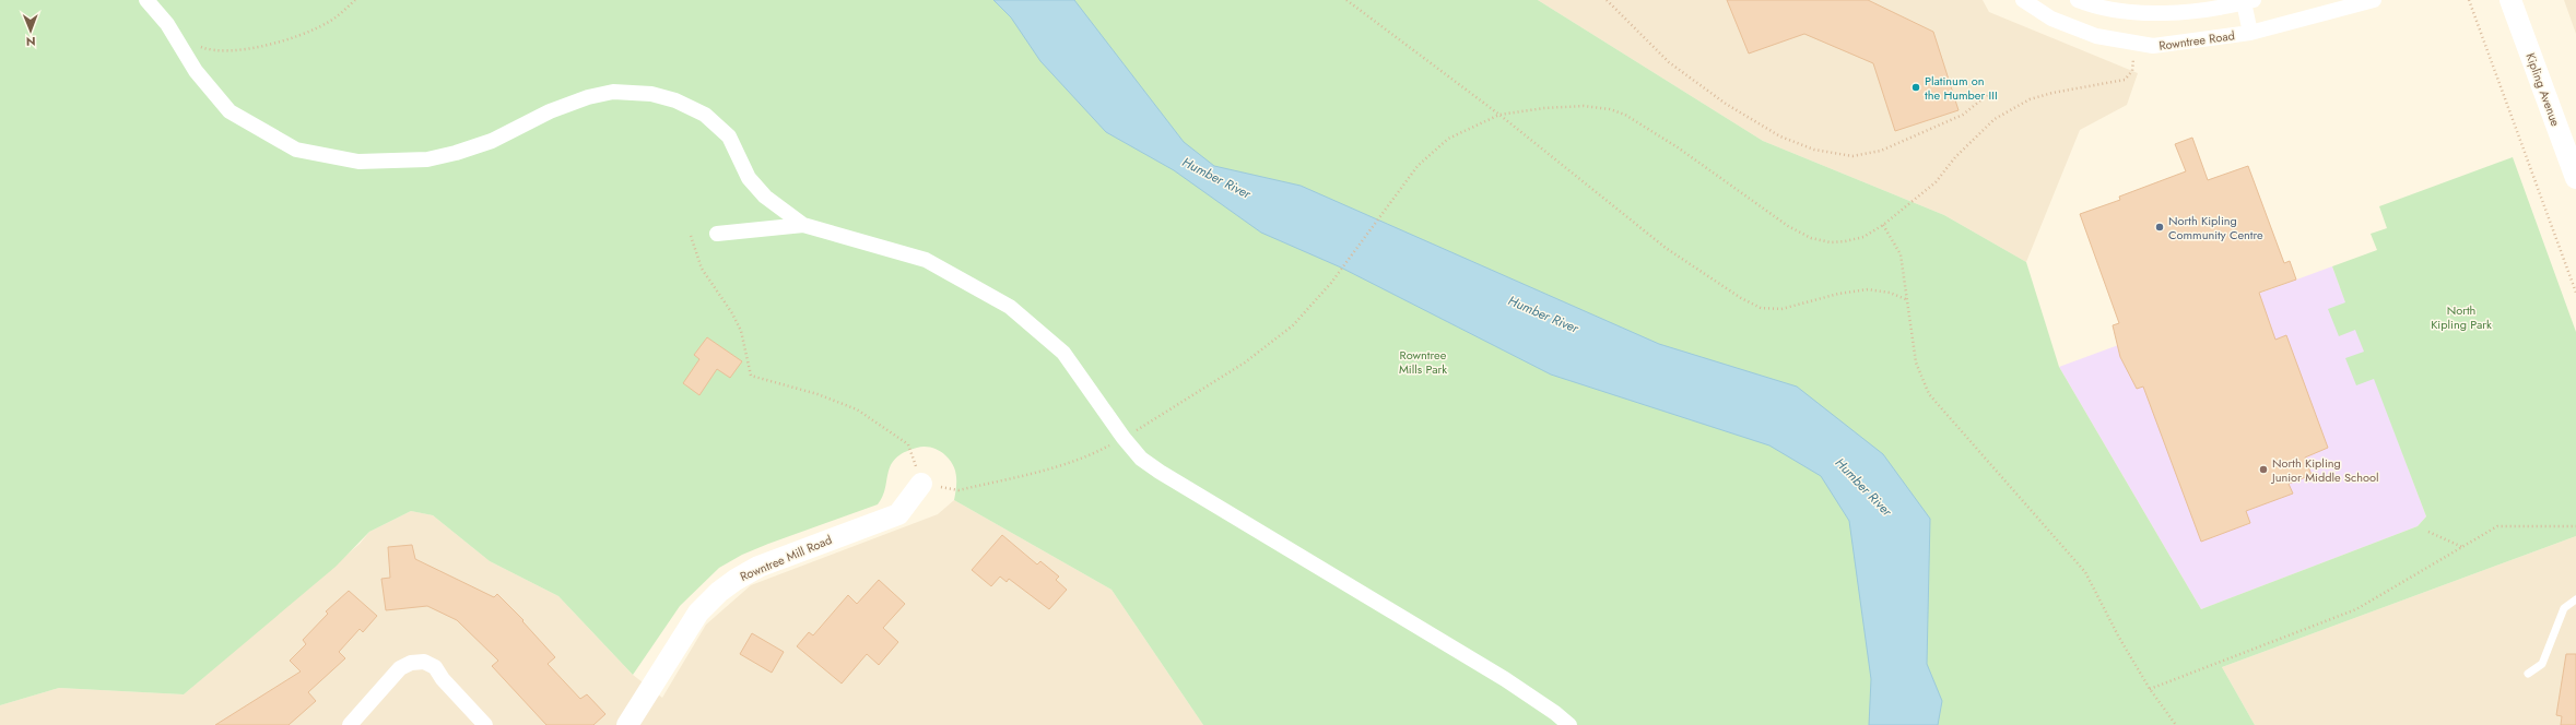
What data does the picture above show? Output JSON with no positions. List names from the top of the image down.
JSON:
{
  "streets": {
    "street": ["Rowntree Road", "Kipling Avenue", "Rowntree Mill Road"]
  },
  "water": ["Humber River"],
  "parks": ["North Kipling Park", "Rowntree Mills Park"],
  "places": ["Platinum on the Humber III", "North Kipling Community Centre", "North Kipling Junior Middle School"],
  "north": "bottom"
}
